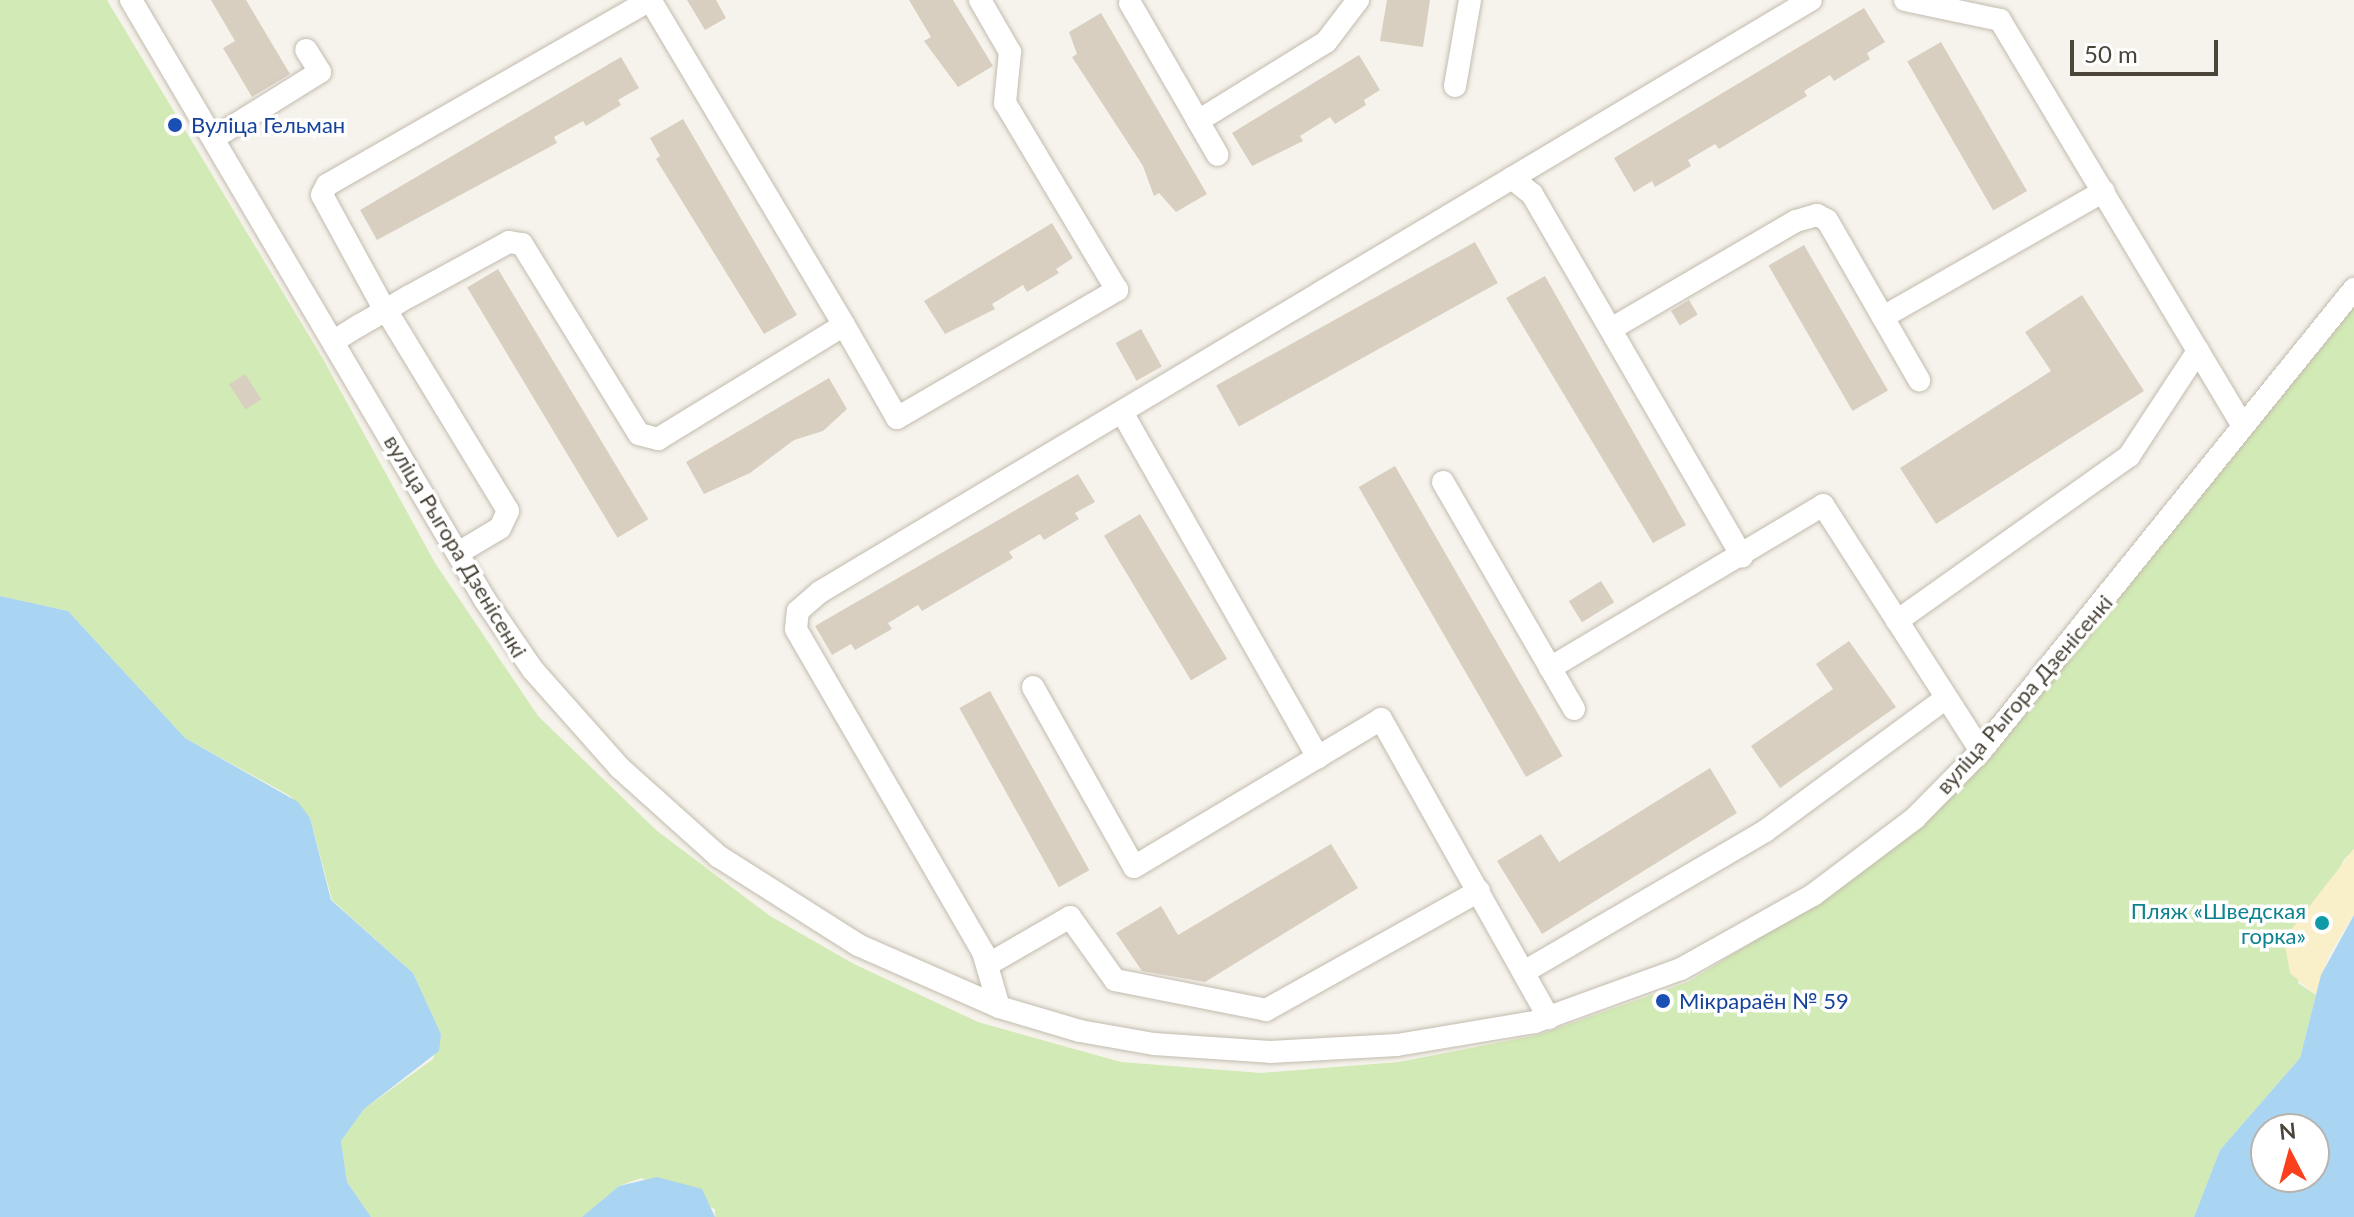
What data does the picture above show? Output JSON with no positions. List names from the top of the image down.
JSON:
{
  "streets": {
    "street": ["вуліца Рыгора Дзенісенкі"]
  },
  "places": ["Вуліца Гельман", "Пляж «Шведская горка»", "Мікрараён № 59"],
  "scale_bar": "50 m",
  "north": "top"
}
